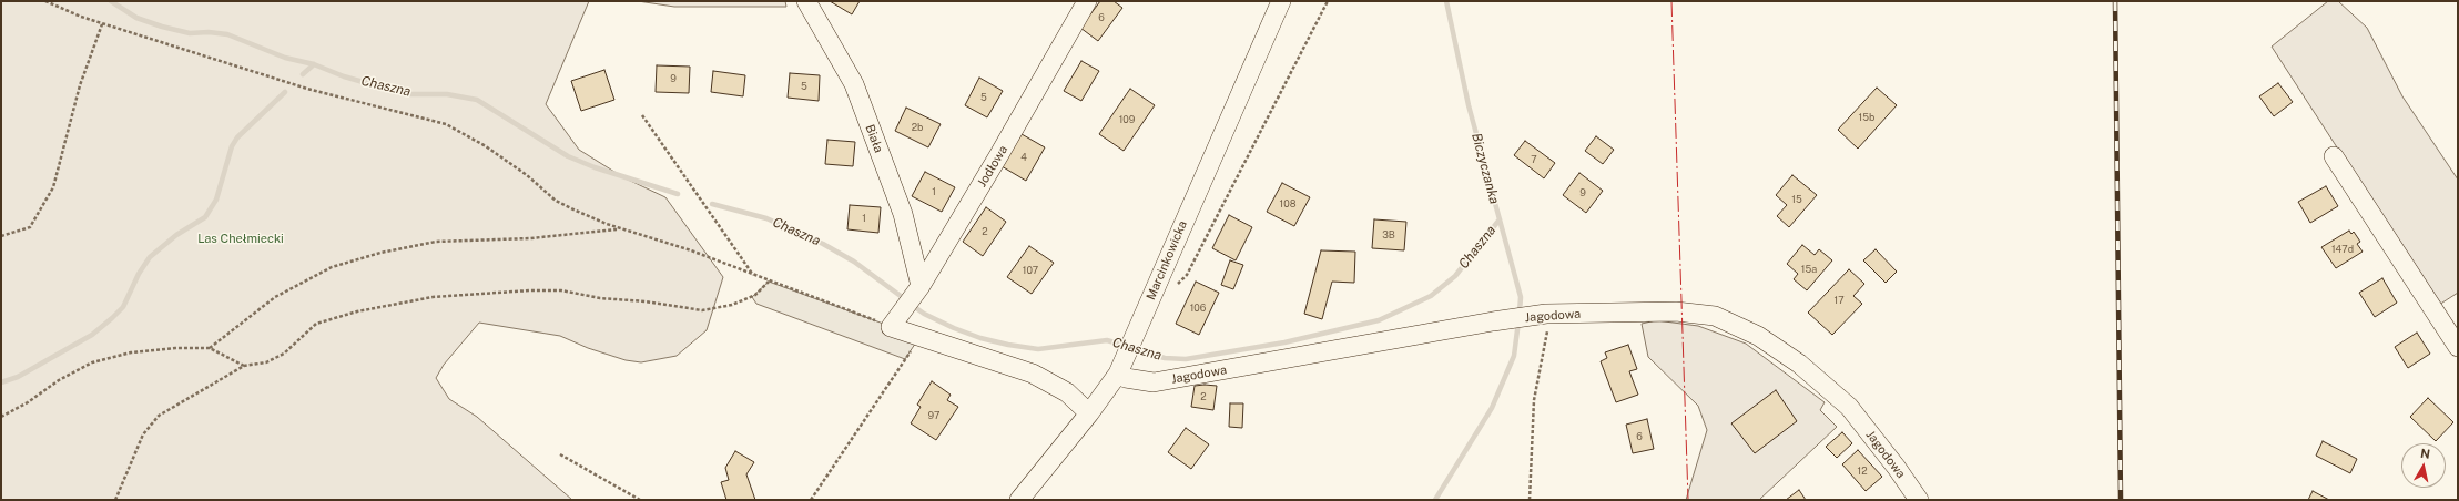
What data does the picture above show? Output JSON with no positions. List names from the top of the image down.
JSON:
{
  "streets": {
    "street": [
      "Biała",
      "Jodłowa",
      "Marcinkowicka",
      "Jagodowa"
    ]
  },
  "crossings": [
    ["Biała", "Jodłowa"],
    ["Marcinkowicka", "Jagodowa"]
  ],
  "water": ["Chaszna", "Biczyczanka"],
  "parks": ["Las Chełmiecki"],
  "house_numbers": [
    "6",
    "9",
    "5",
    "5",
    "15b",
    "109",
    "2b",
    "4",
    "7",
    "1",
    "9",
    "15",
    "108",
    "1",
    "2",
    "3B",
    "147d",
    "15a",
    "107",
    "17",
    "106",
    "2",
    "97",
    "6",
    "12"
  ],
  "north": "top"
}
